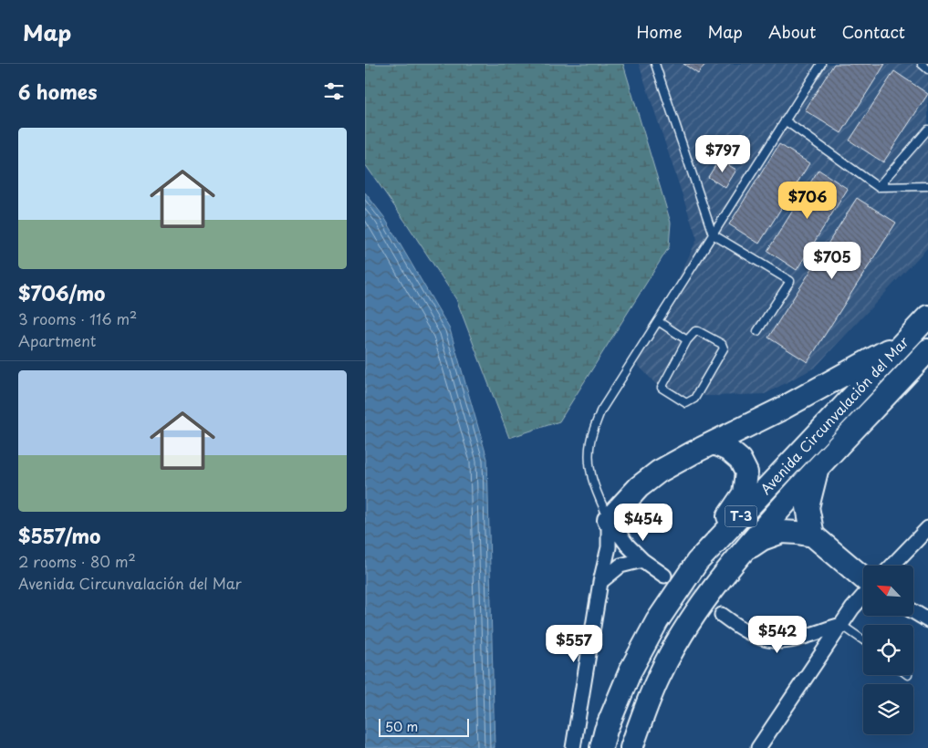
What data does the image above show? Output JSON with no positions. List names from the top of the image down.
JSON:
{
  "streets": {
    "main road": ["Avenida Circunvalación del Mar", "T-3"]
  },
  "scale_bar": "50 m",
  "north": "top left",
  "page": {
    "header": "Map",
    "nav": [
      "Home",
      "Map",
      "About",
      "Contact"
    ],
    "heading": "6 homes",
    "list": [
      {
        "name": "$706/mo",
        "note": "3 rooms · 116 m² · Apartment"
      },
      {
        "name": "$557/mo",
        "note": "2 rooms · 80 m² · Avenida Circunvalación del Mar"
      }
    ],
    "price": [
      "$797",
      "$706",
      "$705",
      "$454",
      "$542",
      "$557"
    ],
    "scale": "50 m"
  }
}
